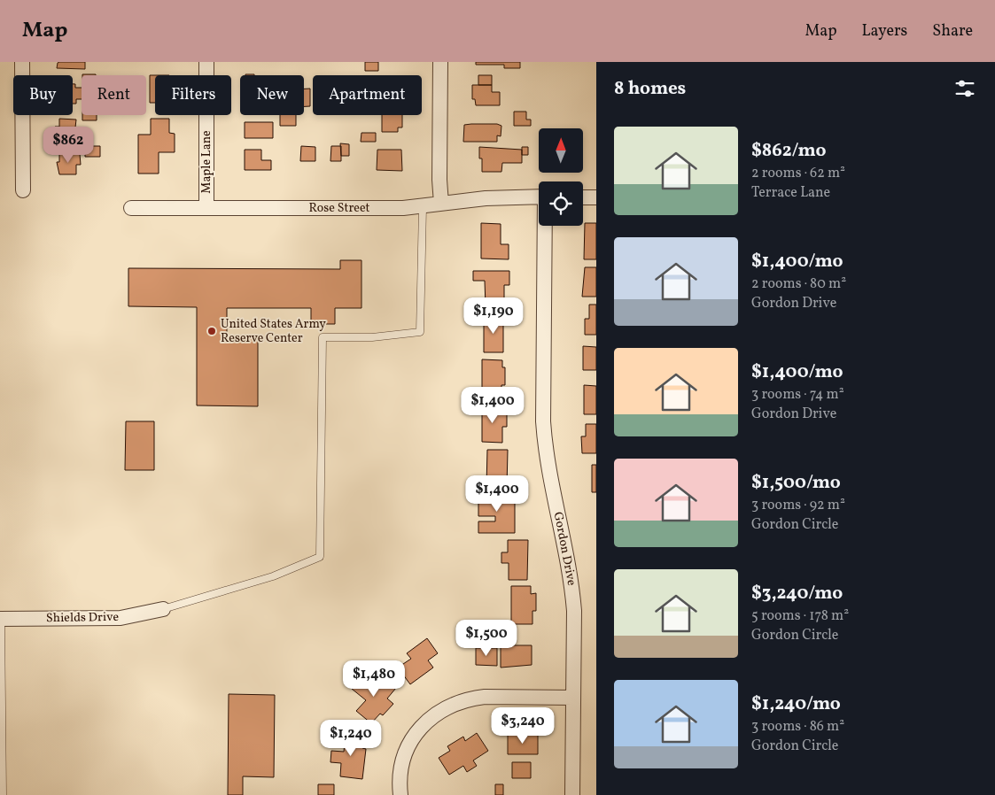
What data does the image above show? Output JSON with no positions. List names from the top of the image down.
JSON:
{
  "streets": {
    "street": [
      "Maple Lane",
      "Rose Street",
      "Gordon Drive",
      "Shields Drive"
    ]
  },
  "crossings": [
    ["Maple Lane", "Rose Street"]
  ],
  "places": ["United States Army Reserve Center"],
  "north": "top",
  "page": {
    "header": "Map",
    "nav": ["Map", "Layers", "Share"],
    "heading": "8 homes",
    "chip": [
      "Buy",
      "Rent",
      "Filters",
      "New",
      "Apartment"
    ],
    "list": [
      {
        "name": "$862/mo",
        "note": "2 rooms · 62 m² · Terrace Lane"
      },
      {
        "name": "$1,400/mo",
        "note": "2 rooms · 80 m² · Gordon Drive"
      },
      {
        "name": "$1,400/mo",
        "note": "3 rooms · 74 m² · Gordon Drive"
      },
      {
        "name": "$1,500/mo",
        "note": "3 rooms · 92 m² · Gordon Circle"
      },
      {
        "name": "$3,240/mo",
        "note": "5 rooms · 178 m² · Gordon Circle"
      },
      {
        "name": "$1,240/mo",
        "note": "3 rooms · 86 m² · Gordon Circle"
      }
    ],
    "price": [
      "$862",
      "$1,190",
      "$1,400",
      "$1,400",
      "$1,500",
      "$1,480",
      "$3,240",
      "$1,240"
    ]
  }
}
